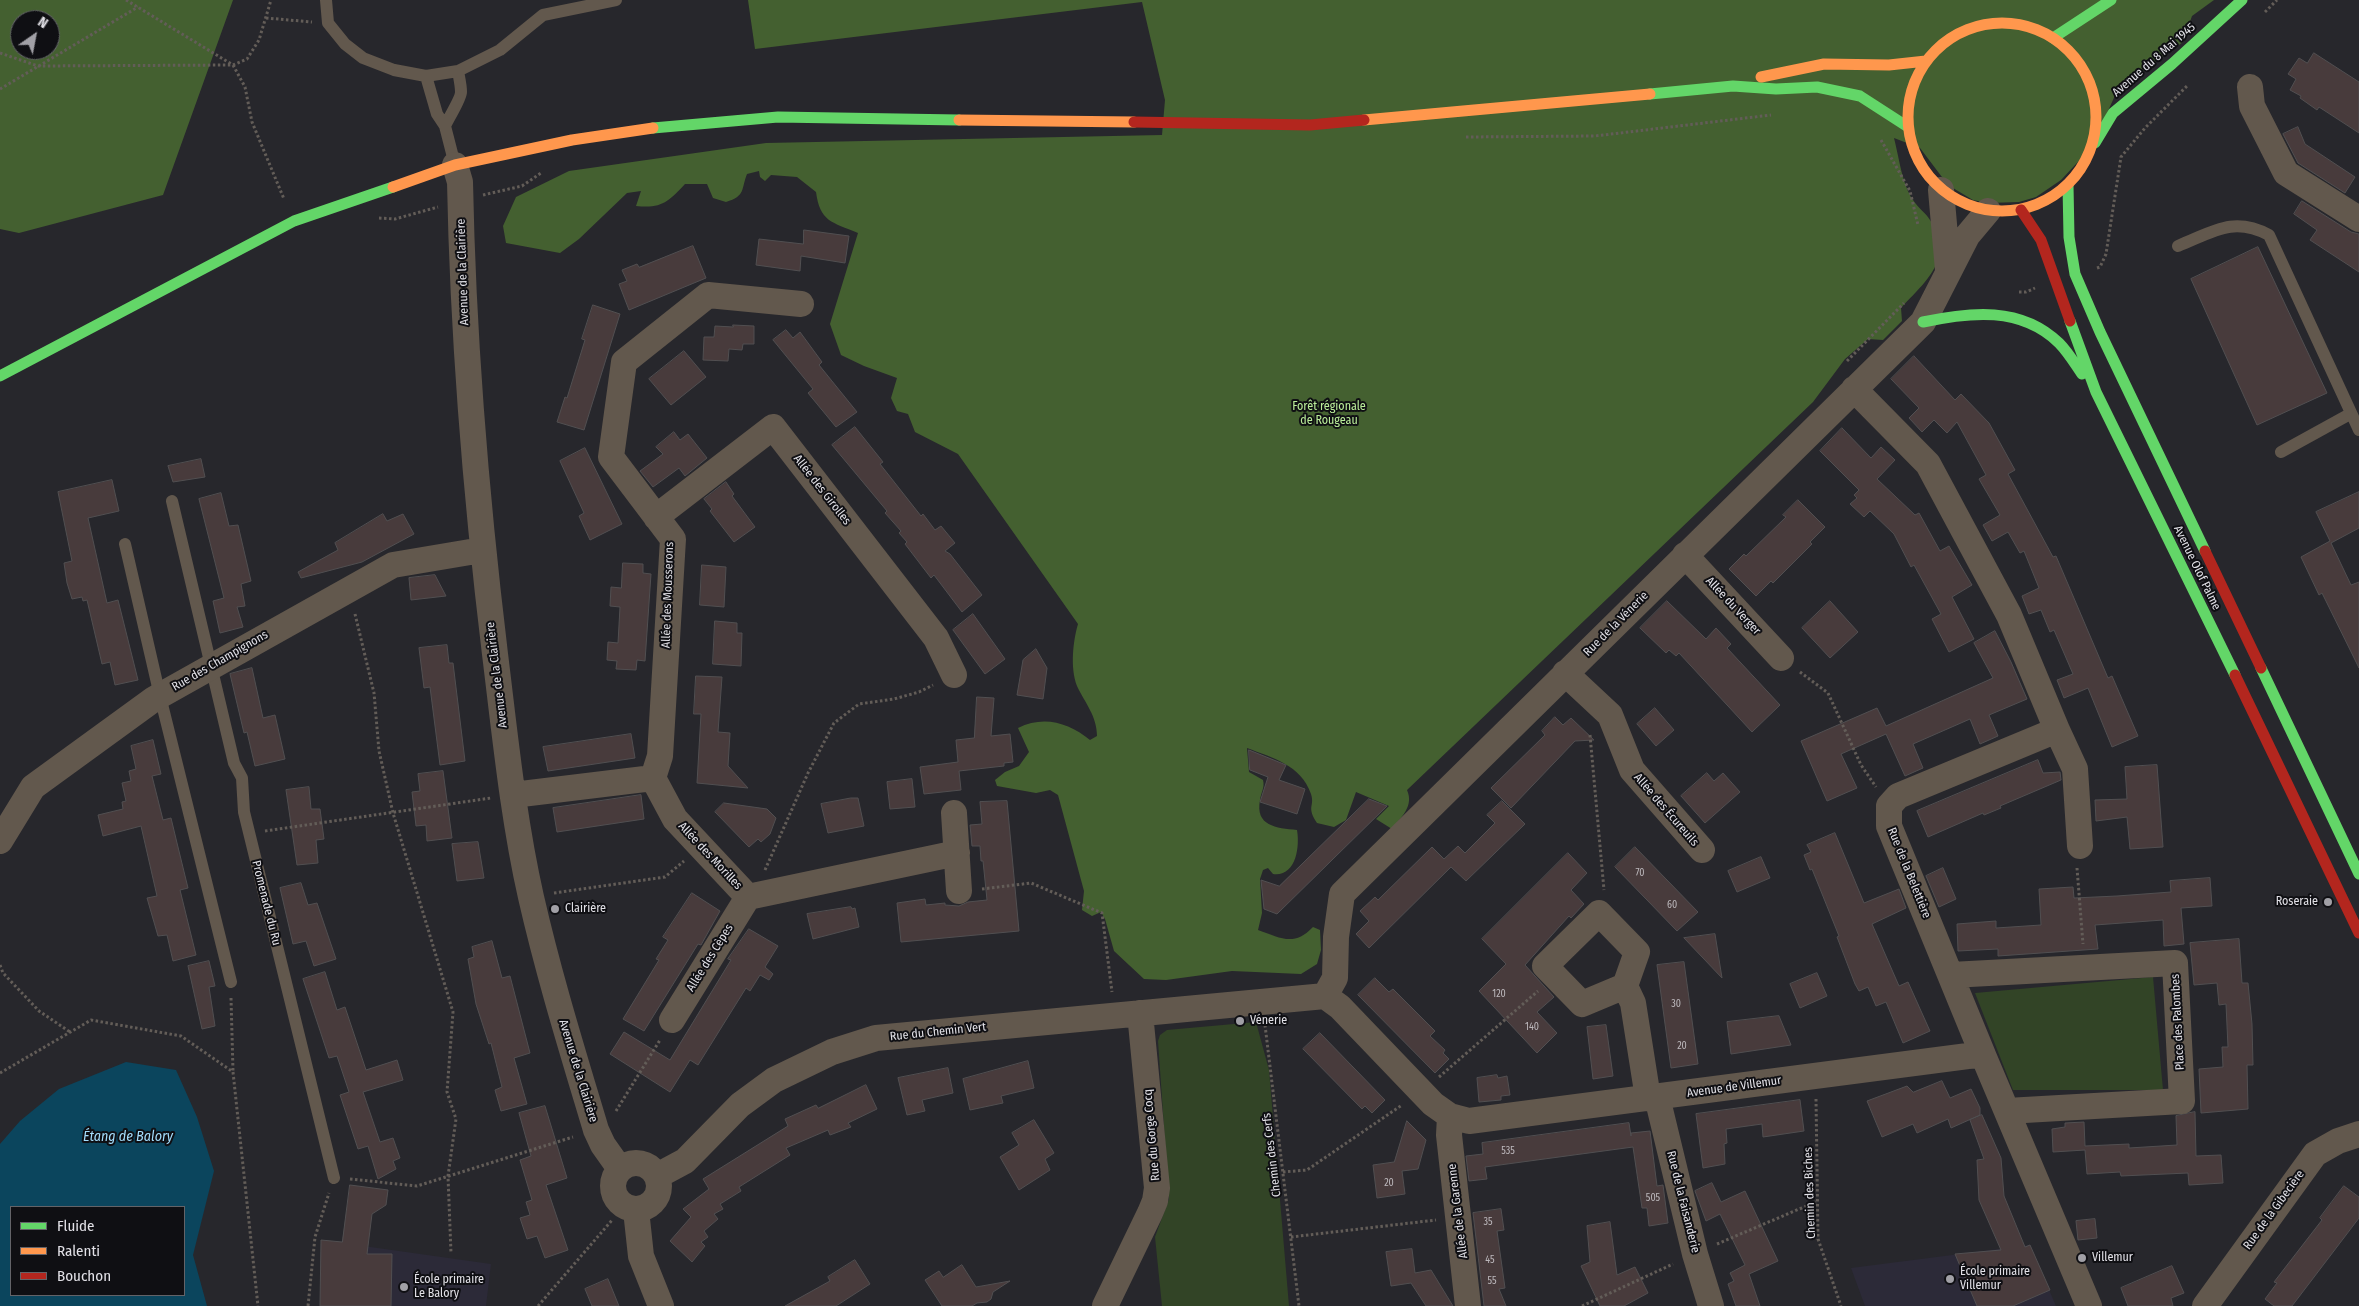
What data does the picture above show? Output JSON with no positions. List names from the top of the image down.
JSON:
{
  "streets": {
    "main road": ["Avenue du 8 Mai 1945", "Avenue Olof Palme"],
    "street": [
      "Avenue de la Clairière",
      "Allée des Girolles",
      "Allée des Mousserons",
      "Allée du Verger",
      "Rue de la Vénerie",
      "Rue des Champignons",
      "Allée des Écureuils",
      "Allée des Morilles",
      "Rue de la Belettière",
      "Allée des Cèpes",
      "Place des Palombes",
      "Rue du Chemin Vert",
      "Avenue de Villemur",
      "Rue du Gorge Cocq",
      "Rue de la Faisanderie",
      "Rue de la Gibecière",
      "Allée de la Garenne"
    ],
    "lane": ["Promenade du Ru"],
    "path": ["Chemin des Cerfs", "Chemin des Biches"]
  },
  "crossings": [
    ["Avenue du 8 Mai 1945", "Avenue Olof Palme"],
    ["Avenue du 8 Mai 1945", "Rue de la Vénerie"],
    ["Avenue de la Clairière", "Rue des Champignons"],
    ["Avenue de la Clairière", "Rue du Chemin Vert"],
    ["Allée des Girolles", "Allée des Mousserons"],
    ["Allée des Mousserons", "Allée des Morilles"],
    ["Allée du Verger", "Rue de la Vénerie"],
    ["Rue de la Vénerie", "Allée des Écureuils"],
    ["Rue de la Vénerie", "Avenue de Villemur"],
    ["Rue des Champignons", "Promenade du Ru"],
    ["Allée des Morilles", "Allée des Cèpes"],
    ["Rue de la Belettière", "Place des Palombes"],
    ["Rue de la Belettière", "Avenue de Villemur"],
    ["Rue du Chemin Vert", "Rue du Gorge Cocq"],
    ["Rue du Chemin Vert", "Chemin des Cerfs"],
    ["Avenue de Villemur", "Chemin des Biches"],
    ["Avenue de Villemur", "Rue de la Faisanderie"],
    ["Avenue de Villemur", "Allée de la Garenne"]
  ],
  "water": ["Étang de Balory"],
  "parks": ["Forêt régionale de Rougeau"],
  "places": [
    "Roseraie",
    "Clairière",
    "Vénerie",
    "Villemur",
    "École primaire Villemur",
    "École primaire Le Balory"
  ],
  "house_numbers": [
    "70",
    "60",
    "120",
    "30",
    "140",
    "20",
    "535",
    "20",
    "505",
    "35",
    "45",
    "55"
  ],
  "legend": ["Fluide", "Ralenti", "Bouchon"],
  "north": "top right"
}
